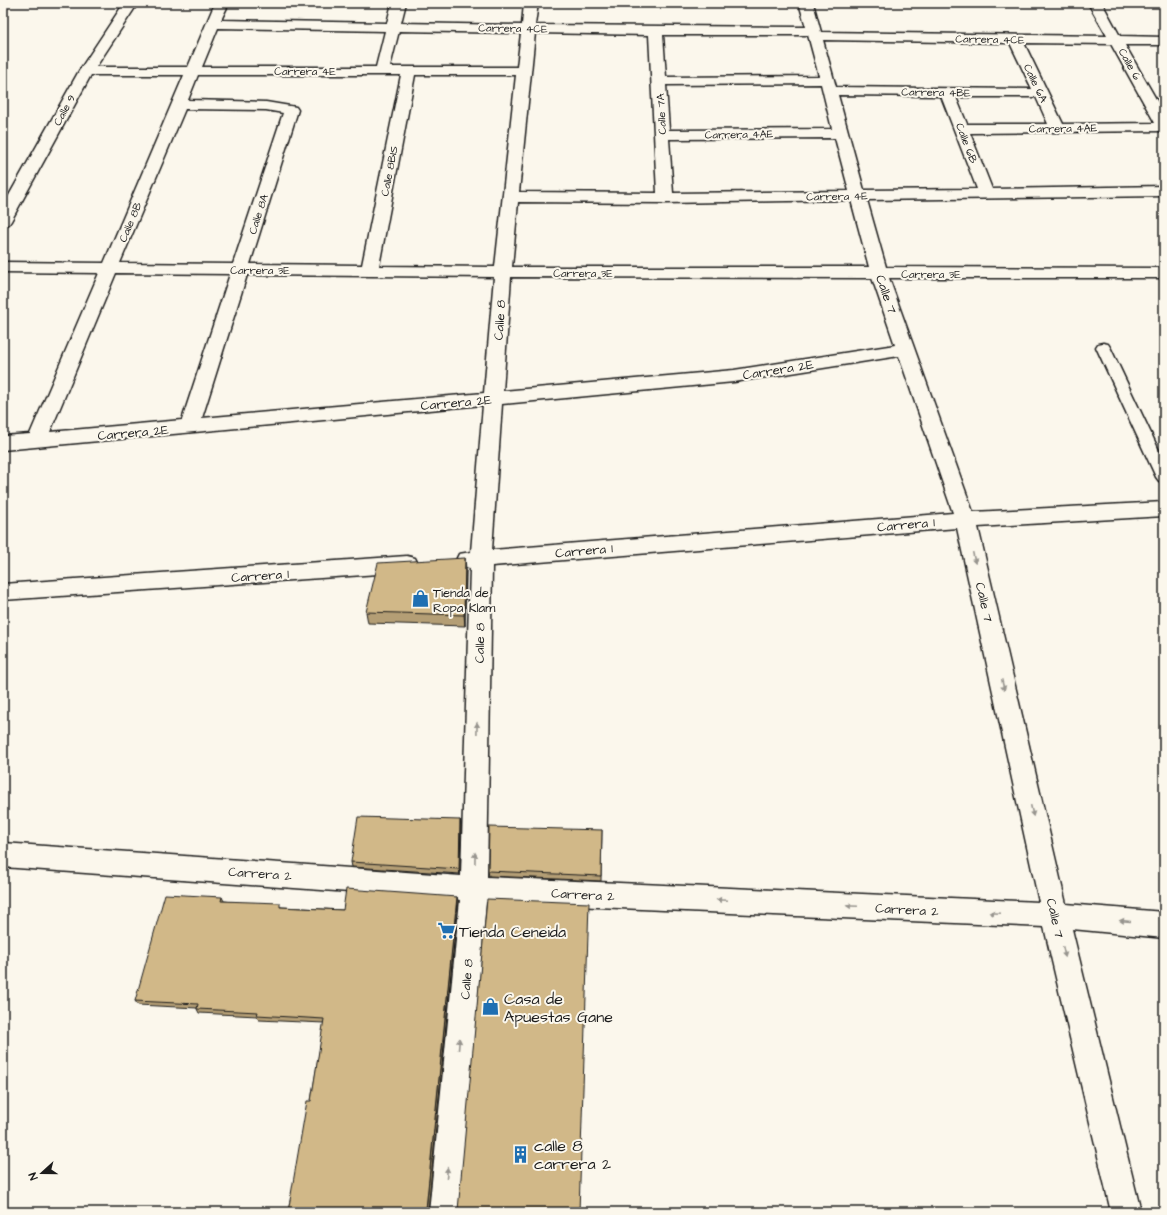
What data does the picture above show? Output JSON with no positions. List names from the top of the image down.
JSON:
{
  "streets": {
    "street": [
      "Carrera 4CE",
      "Calle 6",
      "Carrera 4E",
      "Calle 6A",
      "Carrera 4BE",
      "Calle 9",
      "Calle 7A",
      "Carrera 4AE",
      "Calle 6B",
      "Calle 8BIS",
      "Calle 8A",
      "Calle 8B",
      "Carrera 3E",
      "Calle 7",
      "Calle 8",
      "Carrera 2E",
      "Carrera 1",
      "Carrera 2"
    ]
  },
  "crossings": [
    ["Carrera 4CE", "Calle 6"],
    ["Carrera 4CE", "Calle 6A"],
    ["Carrera 4CE", "Calle 7A"],
    ["Carrera 4CE", "Calle 8B"],
    ["Carrera 4CE", "Calle 7"],
    ["Carrera 4CE", "Calle 8"],
    ["Calle 6", "Carrera 4AE"],
    ["Carrera 4E", "Calle 9"],
    ["Carrera 4E", "Calle 7A"],
    ["Carrera 4E", "Calle 6B"],
    ["Carrera 4E", "Calle 8BIS"],
    ["Carrera 4E", "Calle 8B"],
    ["Carrera 4E", "Calle 7"],
    ["Carrera 4E", "Calle 8"],
    ["Calle 6A", "Carrera 4BE"],
    ["Calle 6A", "Carrera 4AE"],
    ["Carrera 4BE", "Calle 7A"],
    ["Carrera 4BE", "Calle 6B"],
    ["Carrera 4BE", "Calle 7"],
    ["Calle 7A", "Carrera 4AE"],
    ["Carrera 4AE", "Calle 6B"],
    ["Carrera 4AE", "Calle 7"],
    ["Calle 8BIS", "Carrera 3E"],
    ["Calle 8A", "Calle 8B"],
    ["Calle 8A", "Carrera 3E"],
    ["Calle 8A", "Carrera 2E"],
    ["Calle 8B", "Carrera 3E"],
    ["Calle 8B", "Carrera 2E"],
    ["Carrera 3E", "Calle 7"],
    ["Carrera 3E", "Calle 8"],
    ["Calle 7", "Carrera 2E"],
    ["Calle 7", "Carrera 1"],
    ["Calle 7", "Carrera 2"],
    ["Calle 8", "Carrera 2E"],
    ["Calle 8", "Carrera 1"],
    ["Calle 8", "Carrera 2"]
  ],
  "one_way": ["Calle 7", "Calle 8", "Carrera 2"],
  "places": {
    "shop": ["Tienda de Ropa Klam", "Casa de Apuestas Gane"],
    "supermarket": ["Tienda Ceneida"],
    "building": ["calle 8 carrera 2"]
  },
  "north": "left"
}
